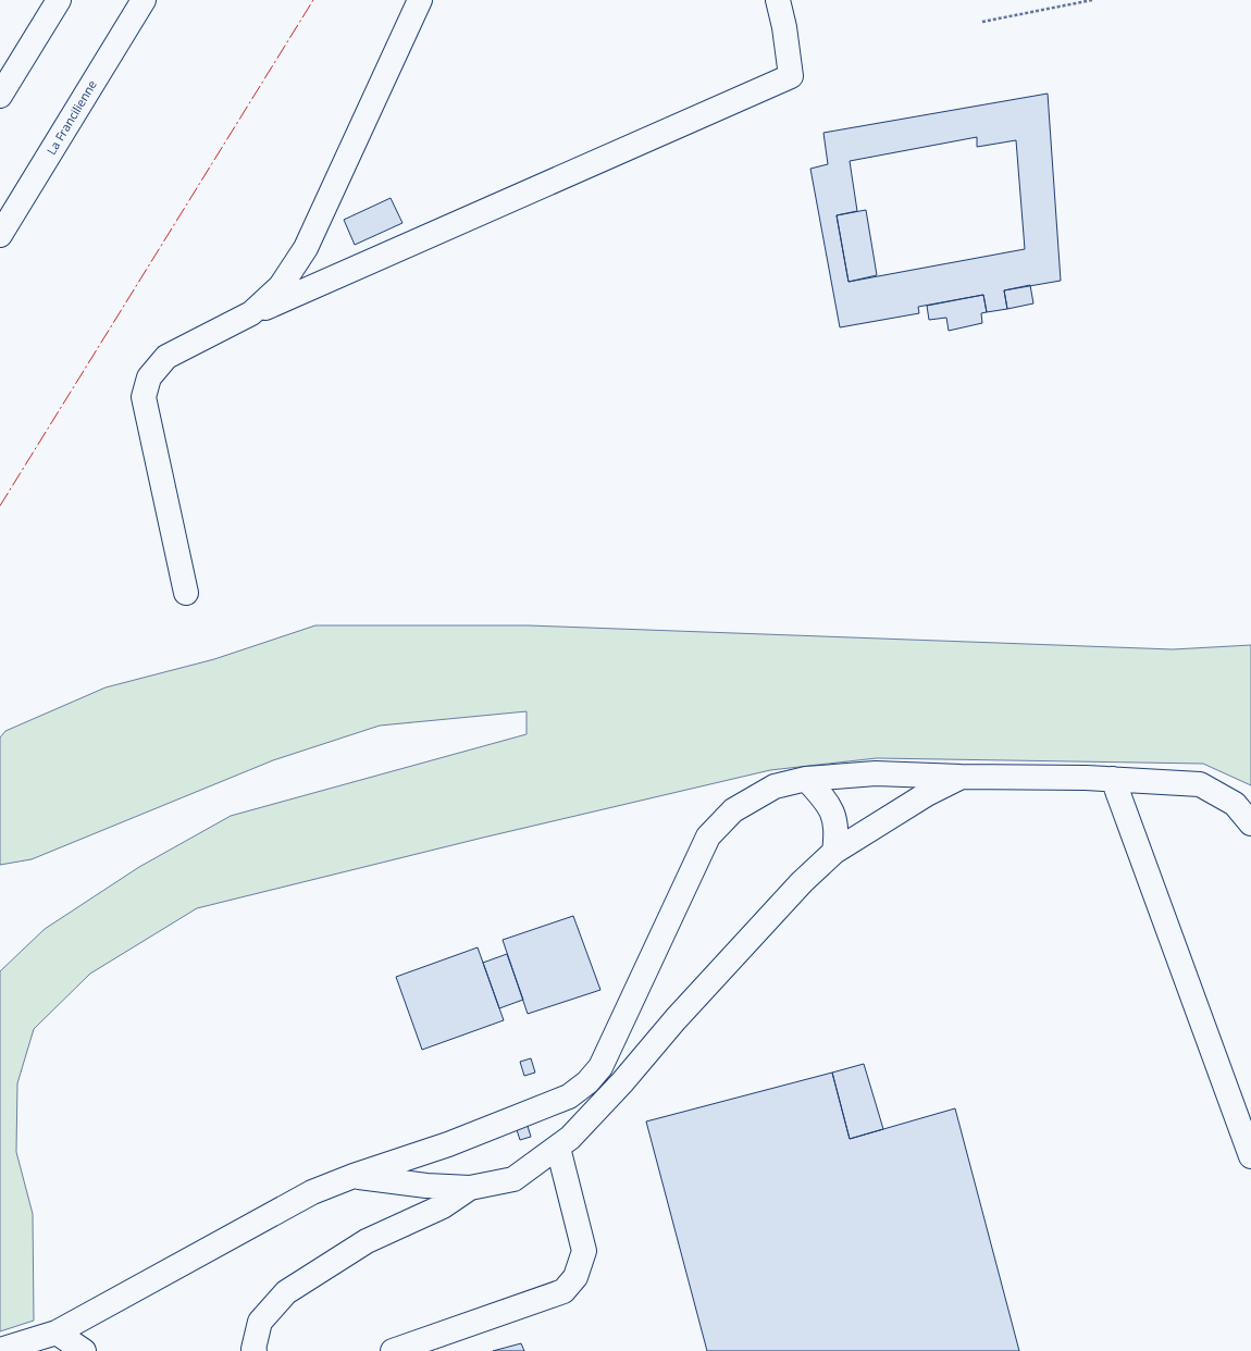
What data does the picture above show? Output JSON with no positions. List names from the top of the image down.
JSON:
{
  "streets": {
    "main road": ["La Francilienne"]
  }
}
